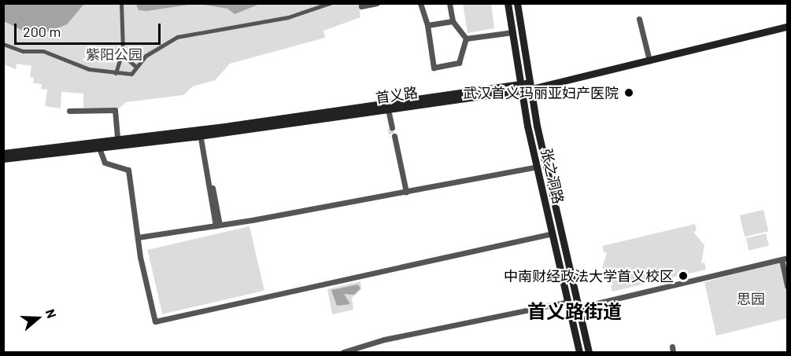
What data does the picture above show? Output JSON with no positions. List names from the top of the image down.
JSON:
{
  "streets": {
    "main road": ["首义路", "张之洞路"]
  },
  "crossings": [
    ["首义路", "张之洞路"]
  ],
  "districts": ["首义路街道"],
  "parks": ["紫阳公园", "思园"],
  "places": ["武汉首义玛丽亚妇产医院", "中南财经政法大学首义校区"],
  "scale_bar": "200 m",
  "north": "right"
}
